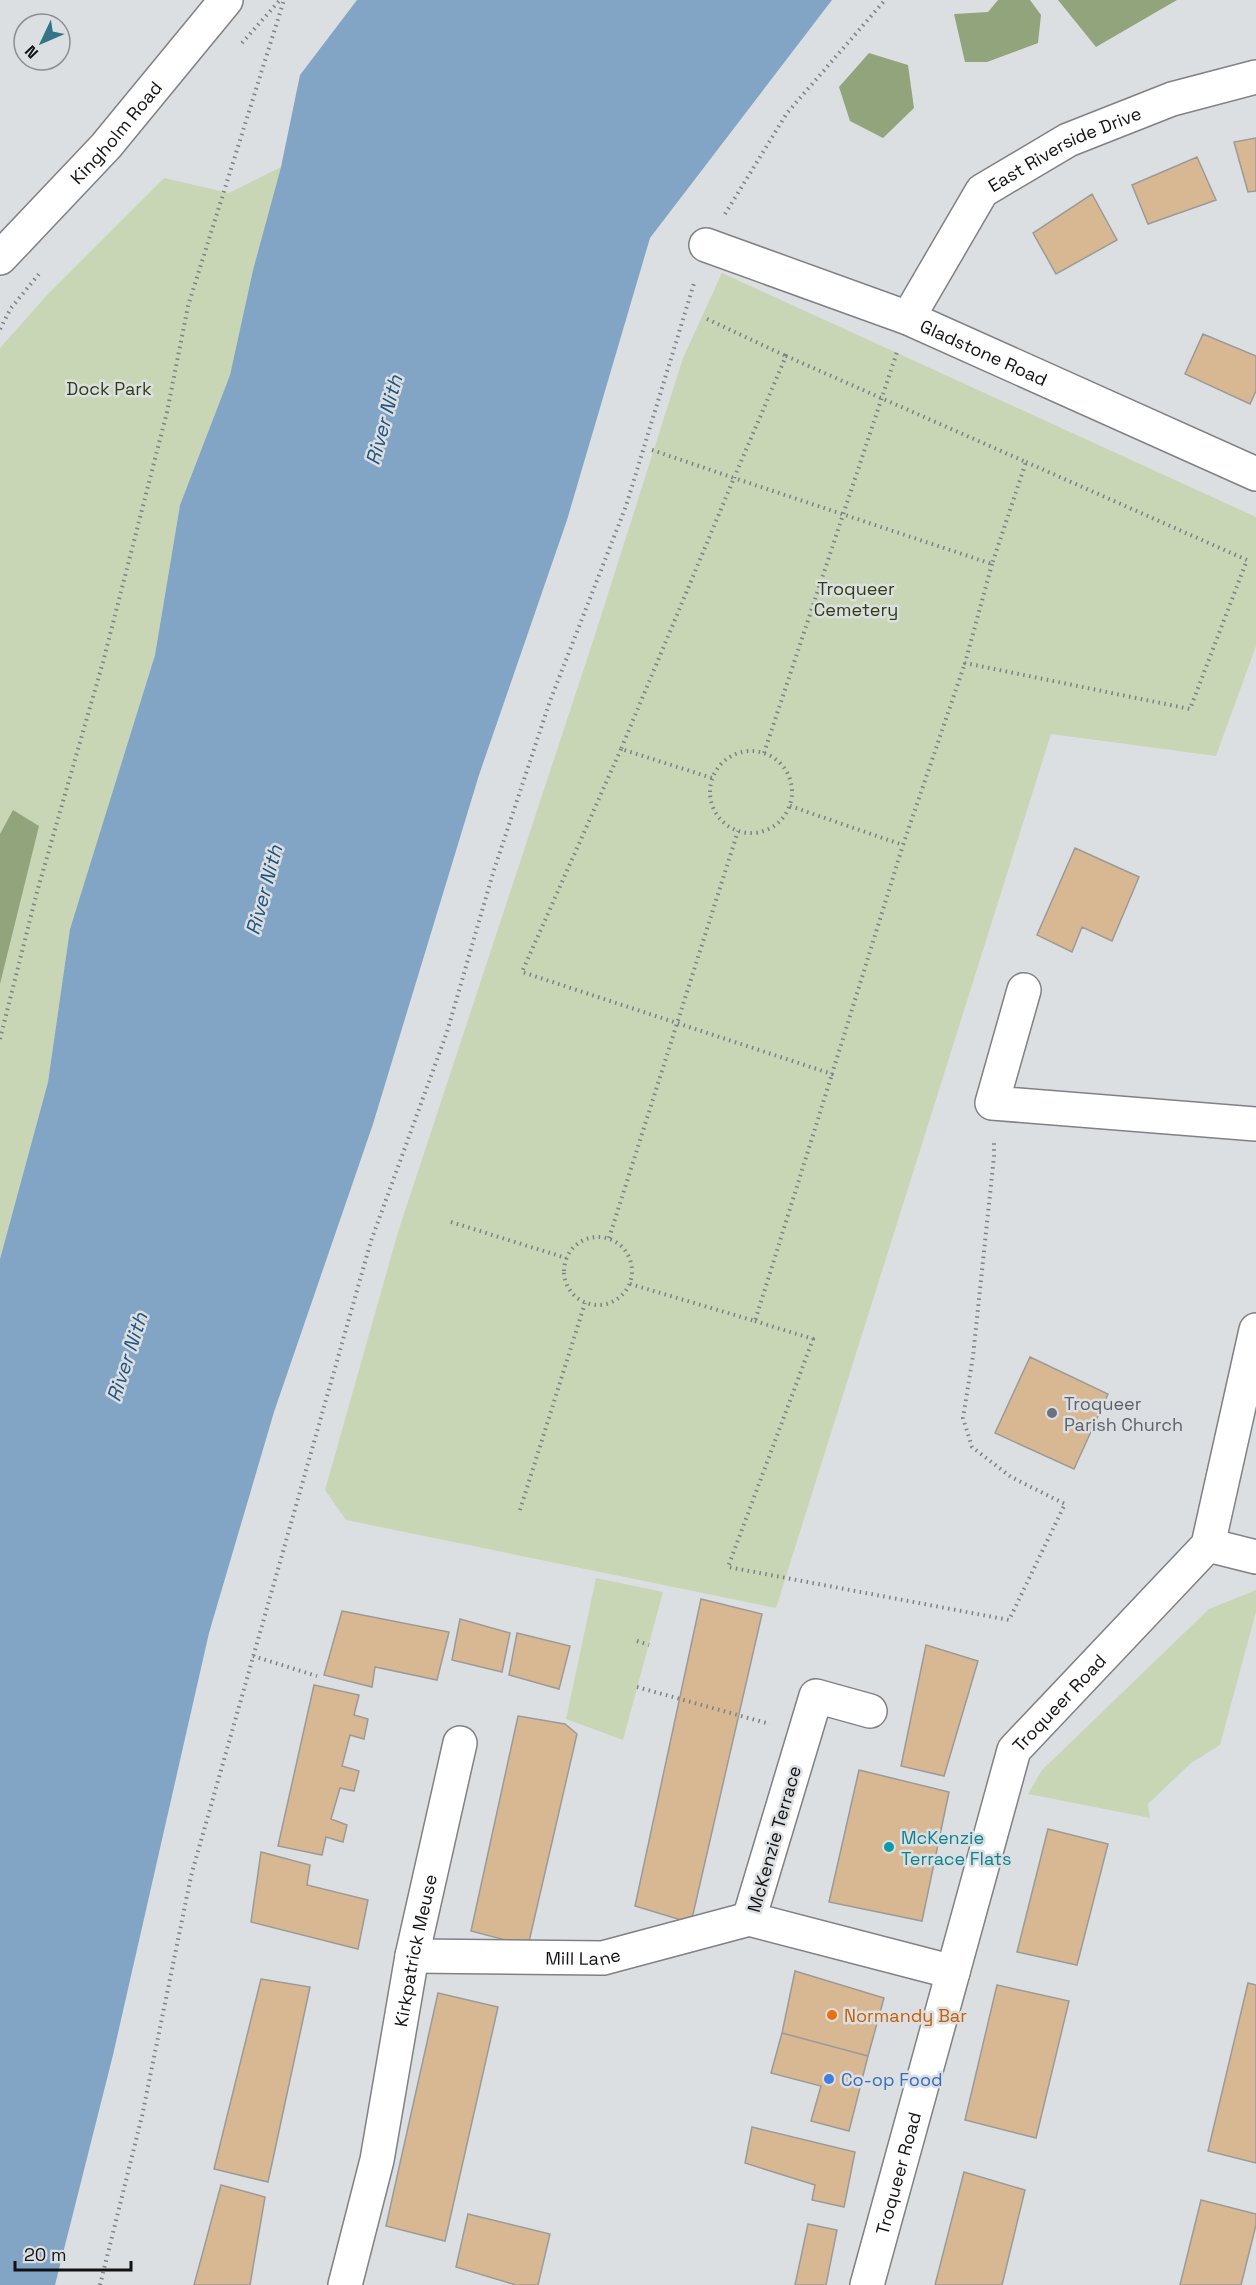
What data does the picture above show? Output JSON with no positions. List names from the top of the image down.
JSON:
{
  "streets": {
    "street": [
      "Kingholm Road",
      "East Riverside Drive",
      "Gladstone Road",
      "Troqueer Road",
      "McKenzie Terrace",
      "Kirkpatrick Meuse",
      "Mill Lane"
    ]
  },
  "crossings": [
    ["East Riverside Drive", "Gladstone Road"],
    ["Troqueer Road", "McKenzie Terrace"],
    ["McKenzie Terrace", "Mill Lane"],
    ["Kirkpatrick Meuse", "Mill Lane"]
  ],
  "water": ["River Nith"],
  "parks": ["Dock Park", "Troqueer Cemetery"],
  "places": [
    "Troqueer Parish Church",
    "McKenzie Terrace Flats",
    "Normandy Bar",
    "Co-op Food"
  ],
  "scale_bar": "20 m",
  "north": "bottom left"
}
